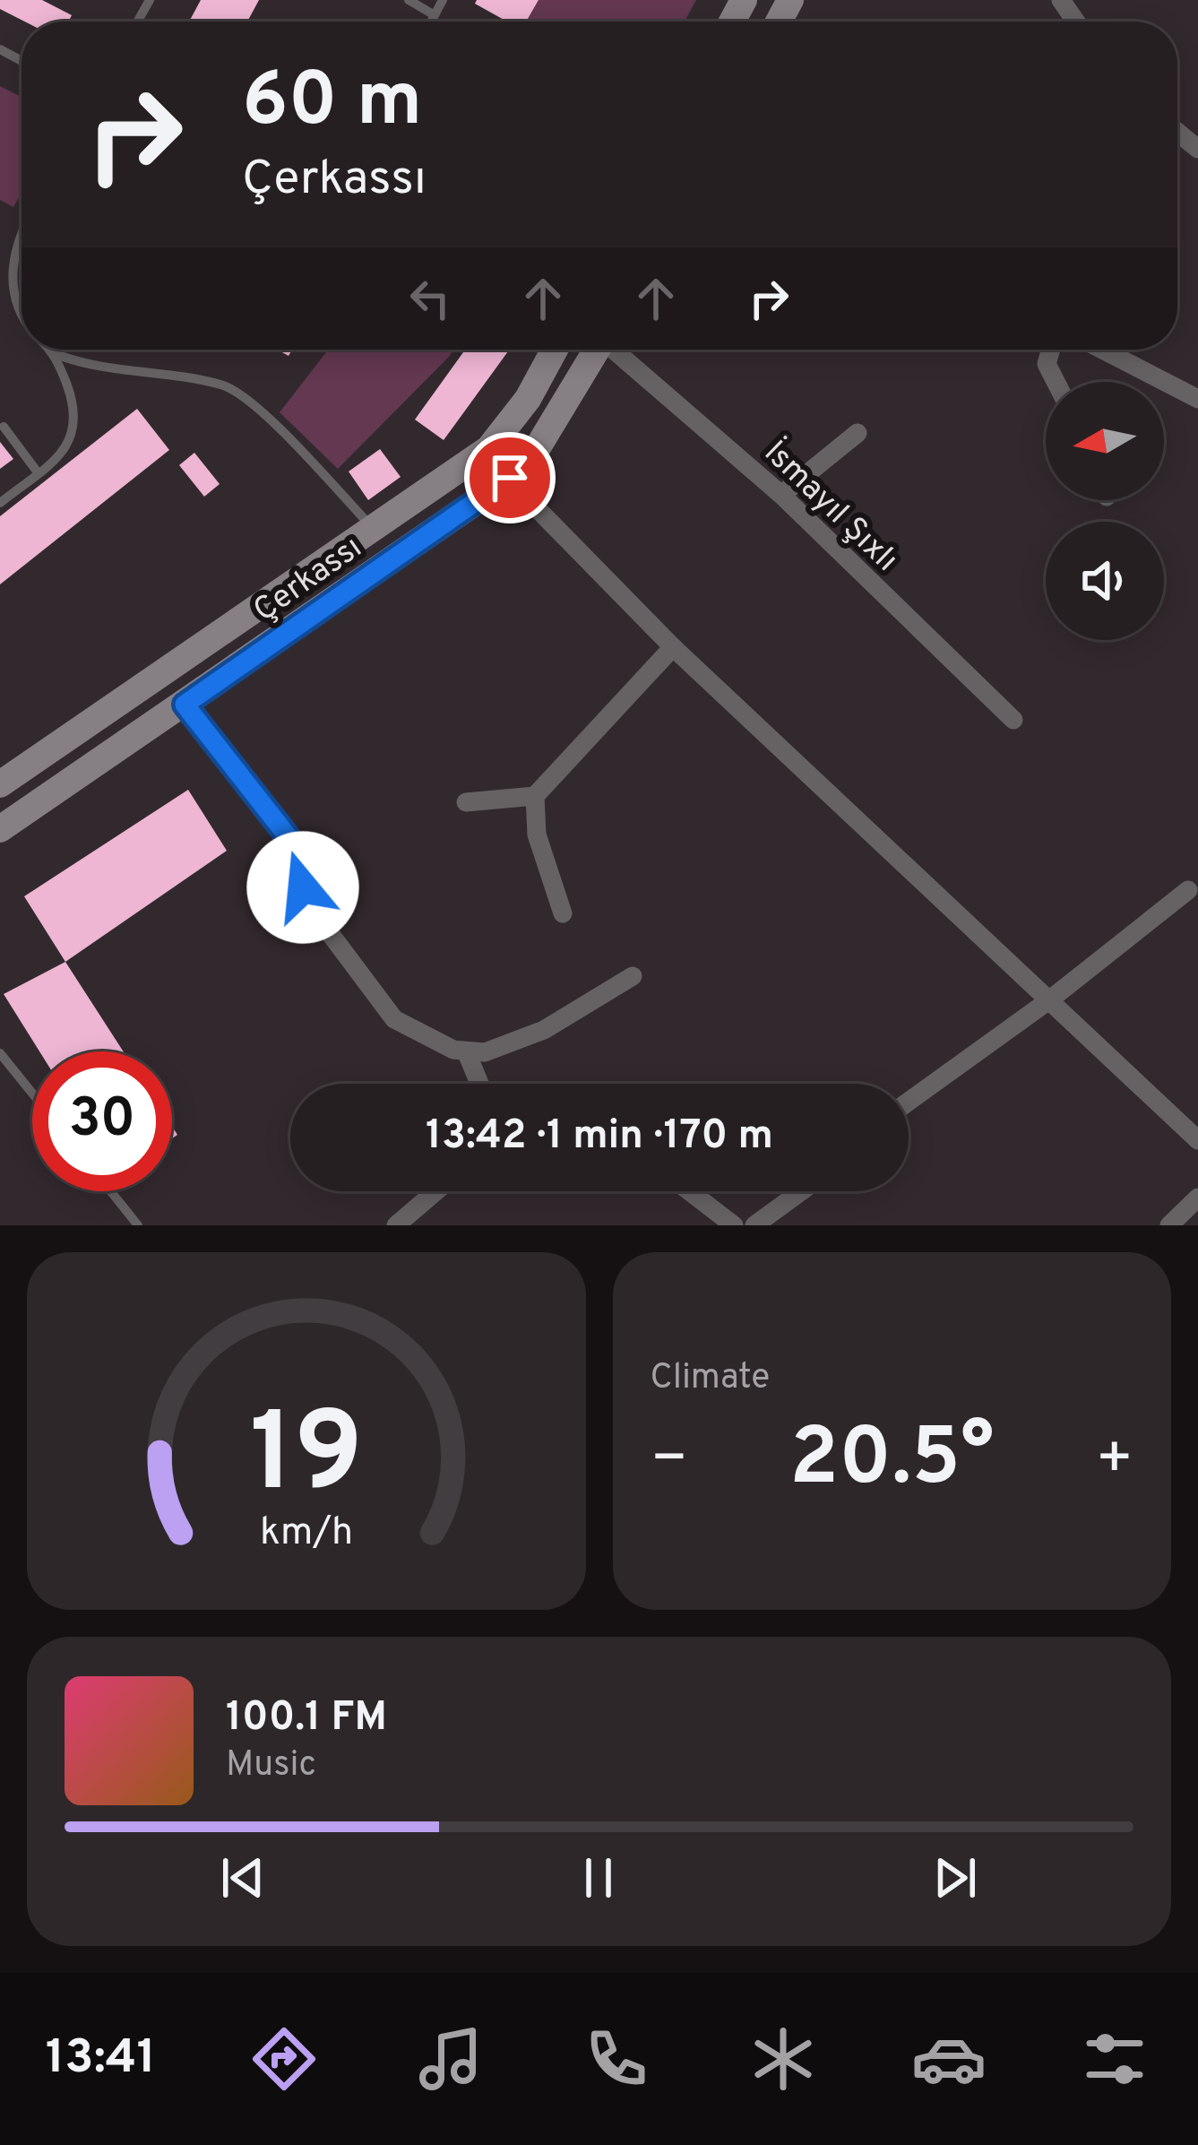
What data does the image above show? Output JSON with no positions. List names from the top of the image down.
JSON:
{
  "streets": {
    "street": ["İsmayıl Şıxlı", "Çerkassı"]
  },
  "north": "left",
  "page": {
    "turn": ["60 m", "Çerkassı"],
    "limit": "30",
    "trip": "13:42 · 1 min · 170 m",
    "tile": "Climate",
    "heat": ["−", "20.5°", "+"],
    "song": ["100.1 FM", "Music"],
    "tabs": "13:41",
    "gauge": ["19", "km/h"]
  }
}
